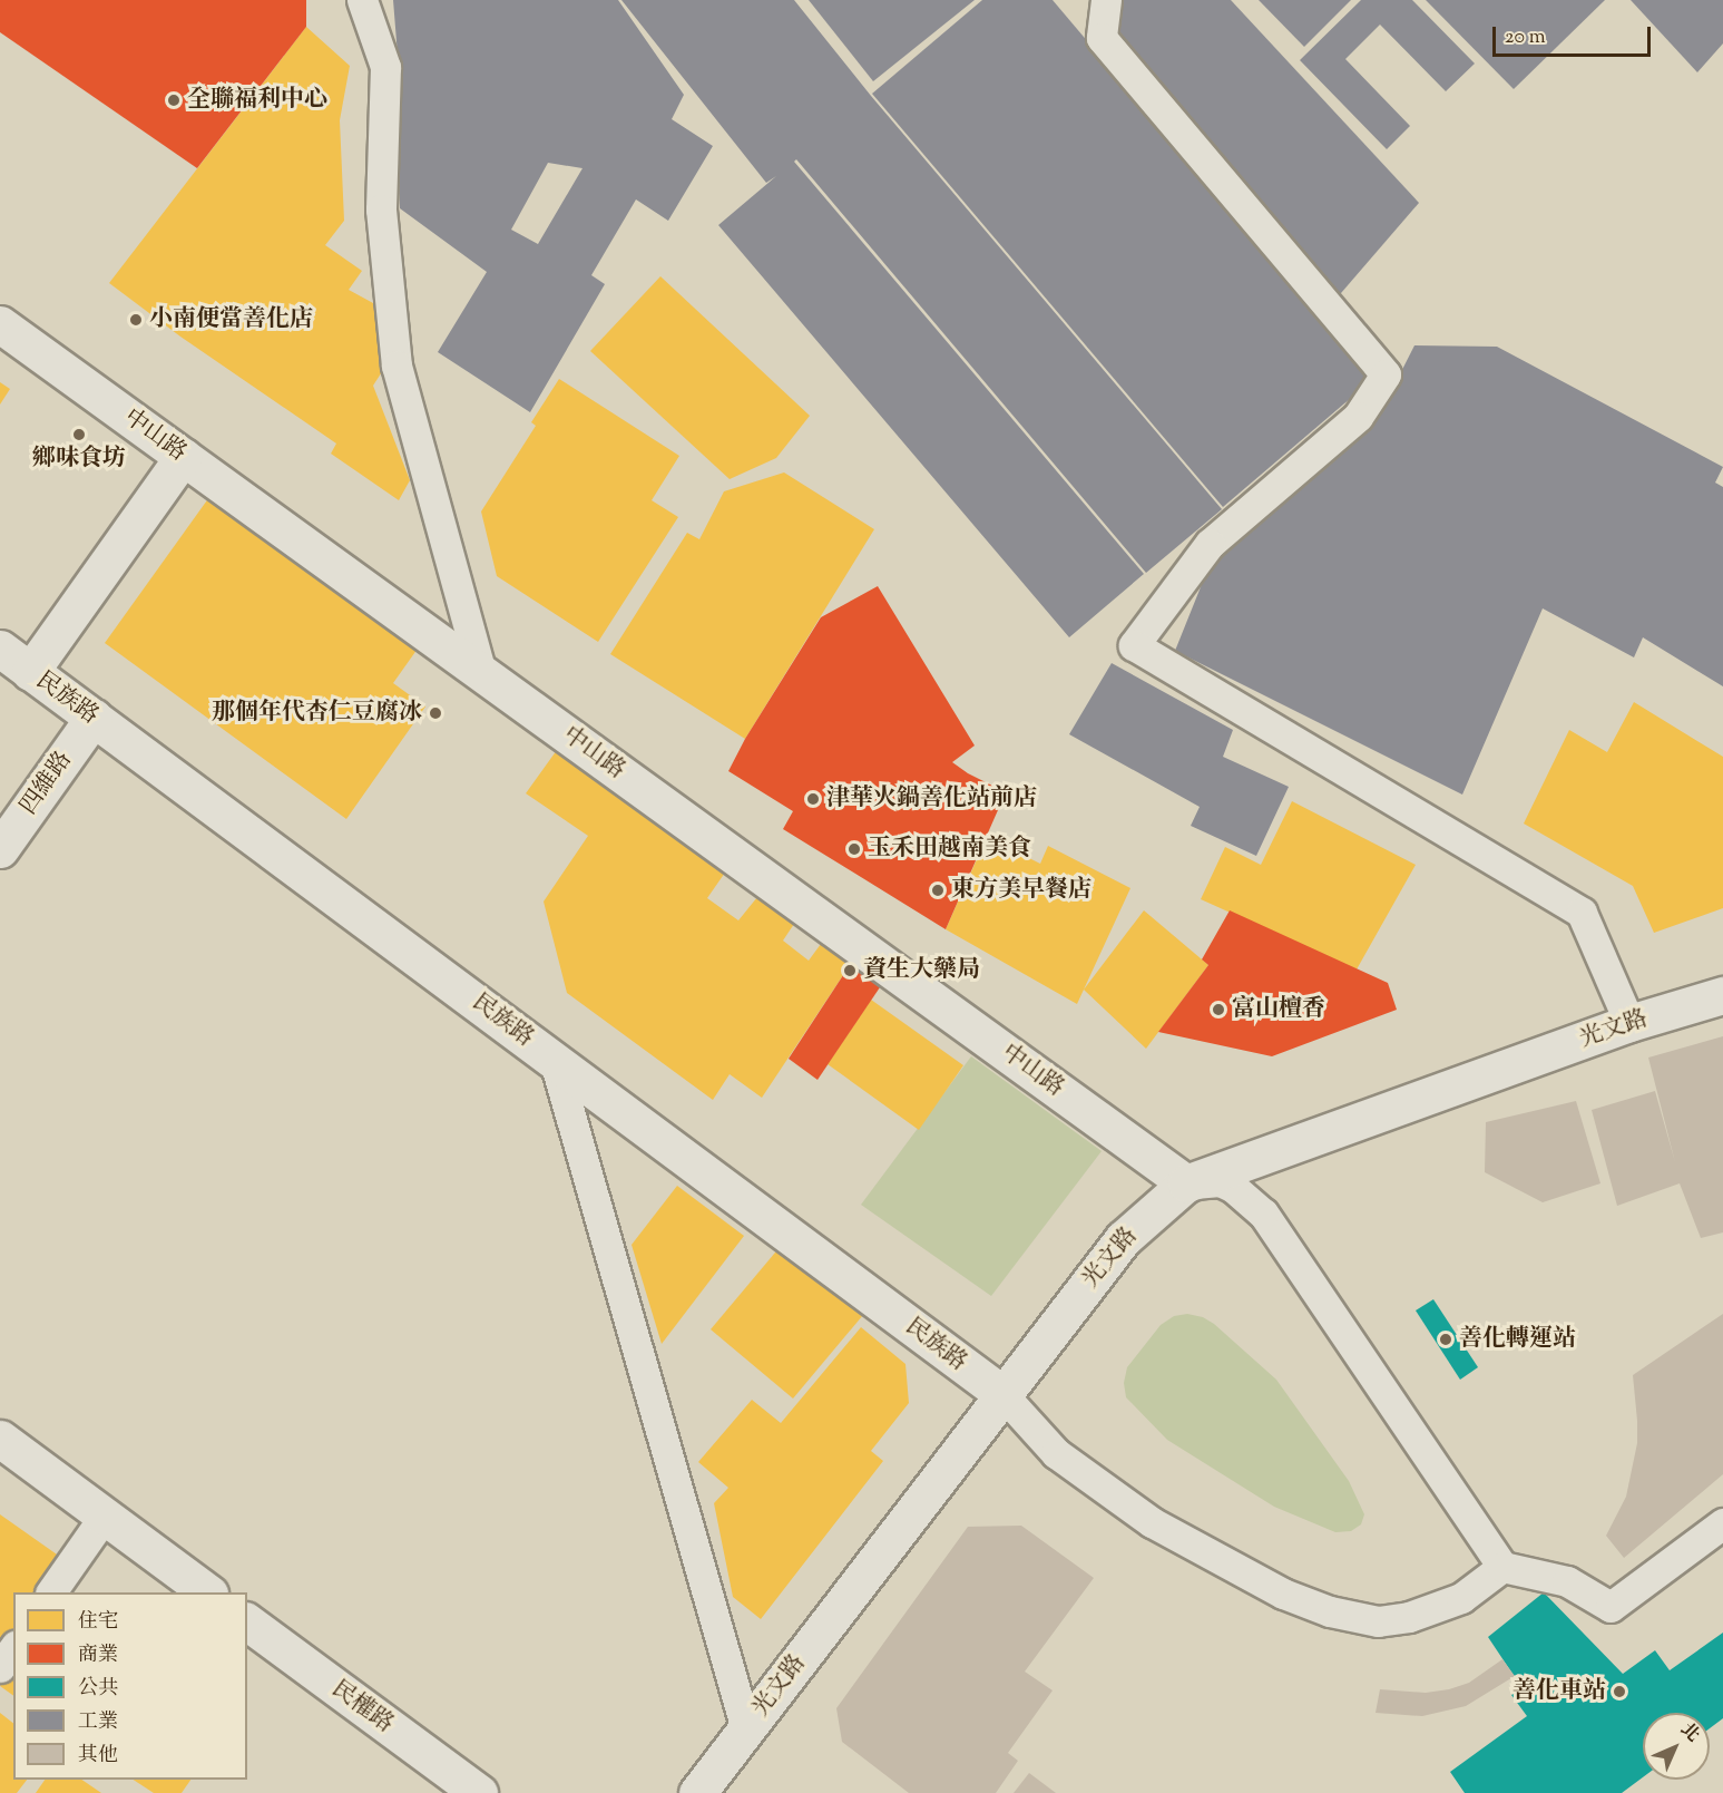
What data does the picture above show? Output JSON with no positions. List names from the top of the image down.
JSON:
{
  "streets": {
    "street": [
      "中山路",
      "民族路",
      "四維路",
      "光文路",
      "民權路"
    ]
  },
  "crossings": [
    ["中山路", "光文路"],
    ["民族路", "四維路"],
    ["民族路", "光文路"]
  ],
  "places": [
    "全聯福利中心",
    "小南便當善化店",
    "鄉味食坊",
    "那個年代杏仁豆腐冰",
    "津華火鍋善化站前店",
    "玉禾田越南美食",
    "東方美早餐店",
    "資生大藥局",
    "富山檀香",
    "善化轉運站",
    "善化車站"
  ],
  "legend": [
    "住宅",
    "商業",
    "公共",
    "工業",
    "其他"
  ],
  "scale_bar": "20 m",
  "north": "top right"
}
